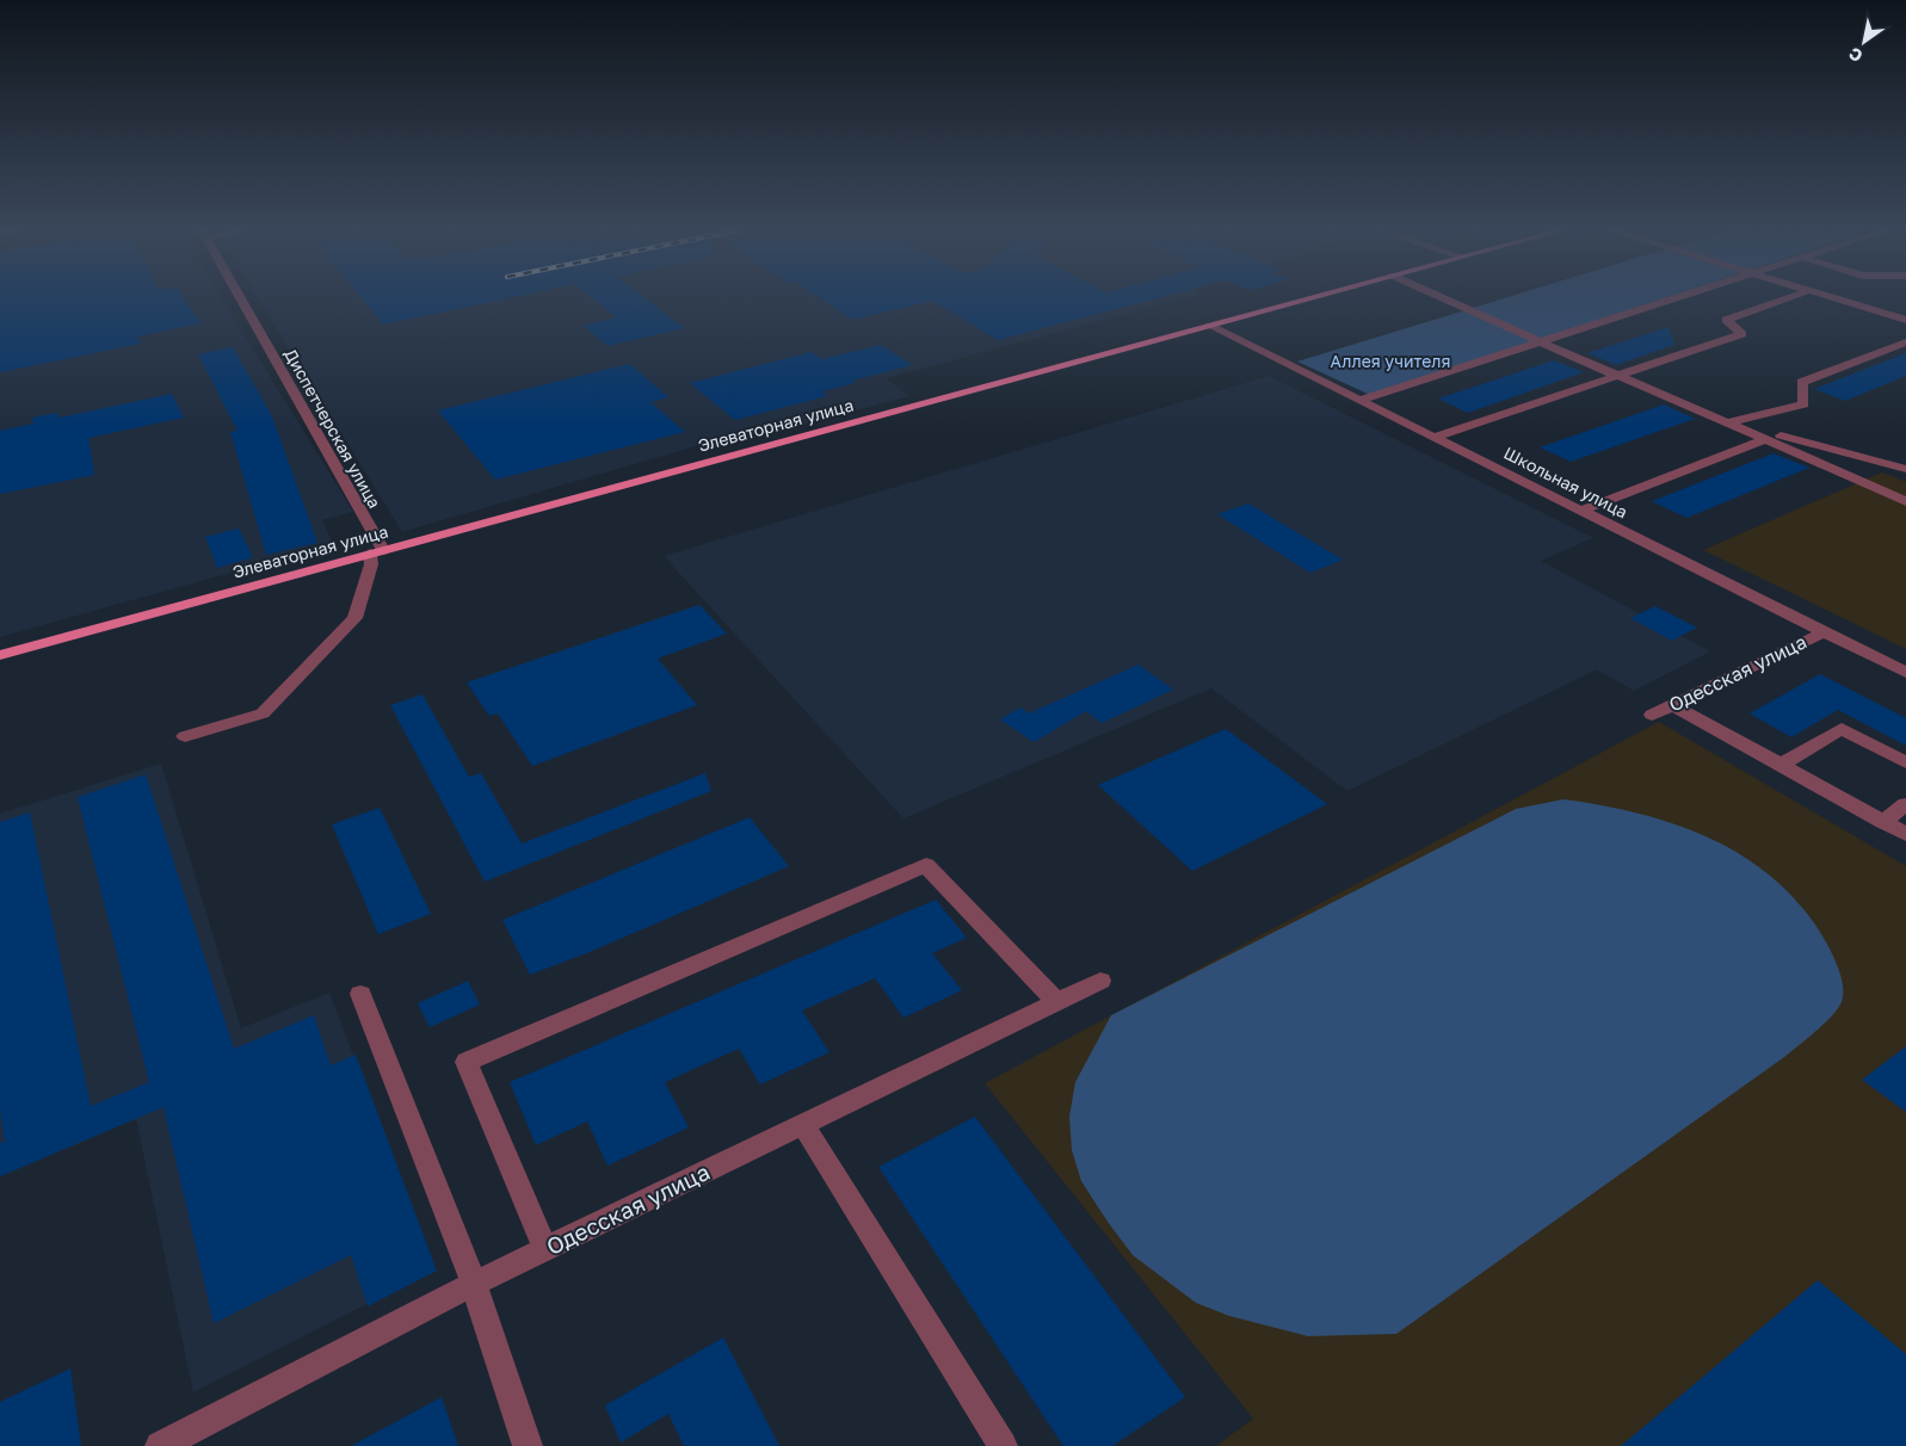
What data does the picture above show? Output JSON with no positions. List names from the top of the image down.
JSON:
{
  "streets": {
    "main road": ["Элеваторная улица"],
    "street": ["Диспетчерская улица", "Школьная улица", "Одесская улица"]
  },
  "crossings": [
    ["Элеваторная улица", "Диспетчерская улица"],
    ["Элеваторная улица", "Школьная улица"],
    ["Школьная улица", "Одесская улица"]
  ],
  "parks": ["Аллея учителя"],
  "north": "bottom left"
}
